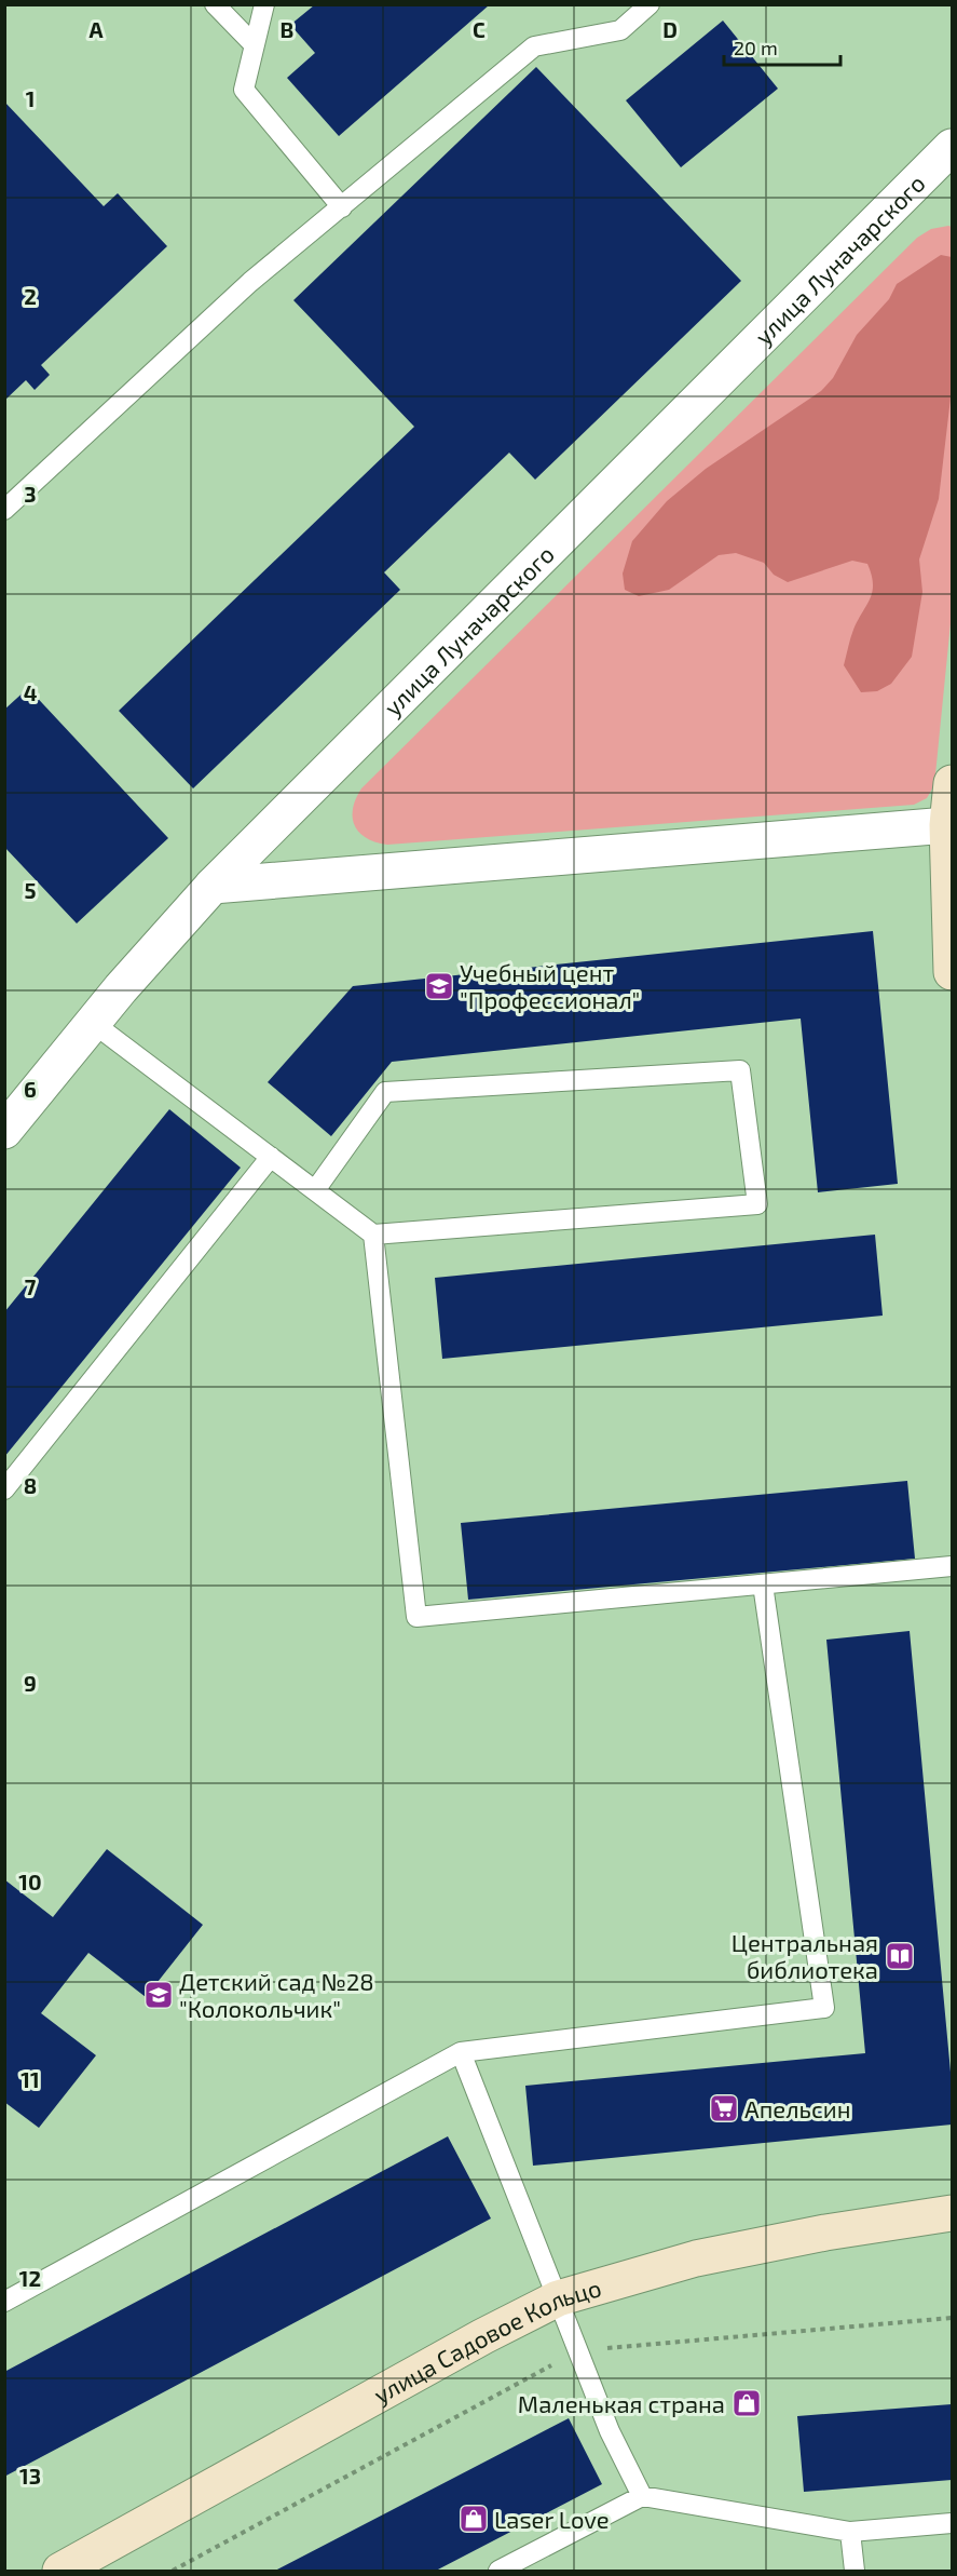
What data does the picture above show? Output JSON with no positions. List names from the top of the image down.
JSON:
{
  "streets": {
    "main road": ["улица Садовое Кольцо"],
    "street": ["улица Луначарского"]
  },
  "places": {
    "school or university": ["Учебный цент \"Профессионал\"", "Детский сад №28 \"Колокольчик\""],
    "library": ["Центральная библиотека"],
    "supermarket": ["Апельсин"],
    "shop": ["Маленькая страна", "Laser Love"]
  },
  "scale_bar": "20 m",
  "grid": {
    "columns": [
      "A",
      "B",
      "C",
      "D"
    ],
    "rows": [
      "1",
      "2",
      "3",
      "4",
      "5",
      "6",
      "7",
      "8",
      "9",
      "10",
      "11",
      "12",
      "13"
    ]
  }
}
